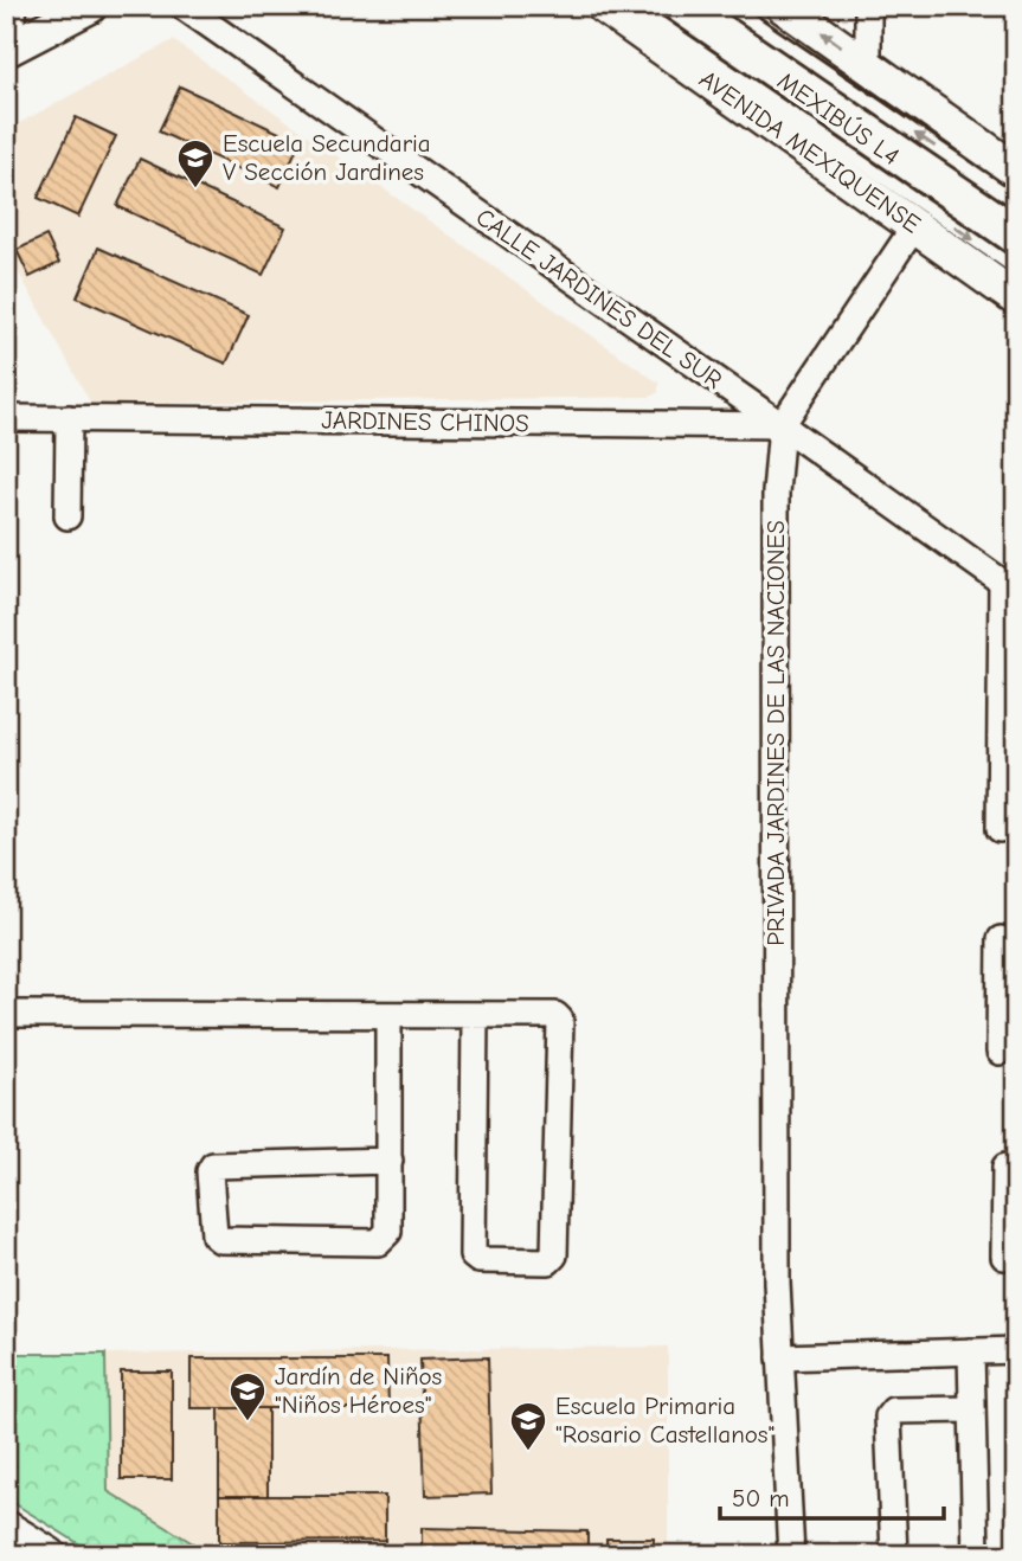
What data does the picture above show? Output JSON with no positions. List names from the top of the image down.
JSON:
{
  "streets": {
    "main road": ["AVENIDA MEXIQUENSE"],
    "street": ["CALLE JARDINES DEL SUR", "JARDINES CHINOS", "PRIVADA JARDINES DE LAS NACIONES"],
    "lane": ["MEXIBÚS L4"]
  },
  "crossings": [
    ["AVENIDA MEXIQUENSE", "PRIVADA JARDINES DE LAS NACIONES"],
    ["CALLE JARDINES DEL SUR", "JARDINES CHINOS"],
    ["CALLE JARDINES DEL SUR", "PRIVADA JARDINES DE LAS NACIONES"],
    ["JARDINES CHINOS", "PRIVADA JARDINES DE LAS NACIONES"]
  ],
  "places": {
    "school or university": ["Escuela Secundaria V Sección Jardines", "Jardín de Niños \"Niños Héroes\"", "Escuela Primaria \"Rosario Castellanos\""]
  },
  "scale_bar": "50 m"
}
